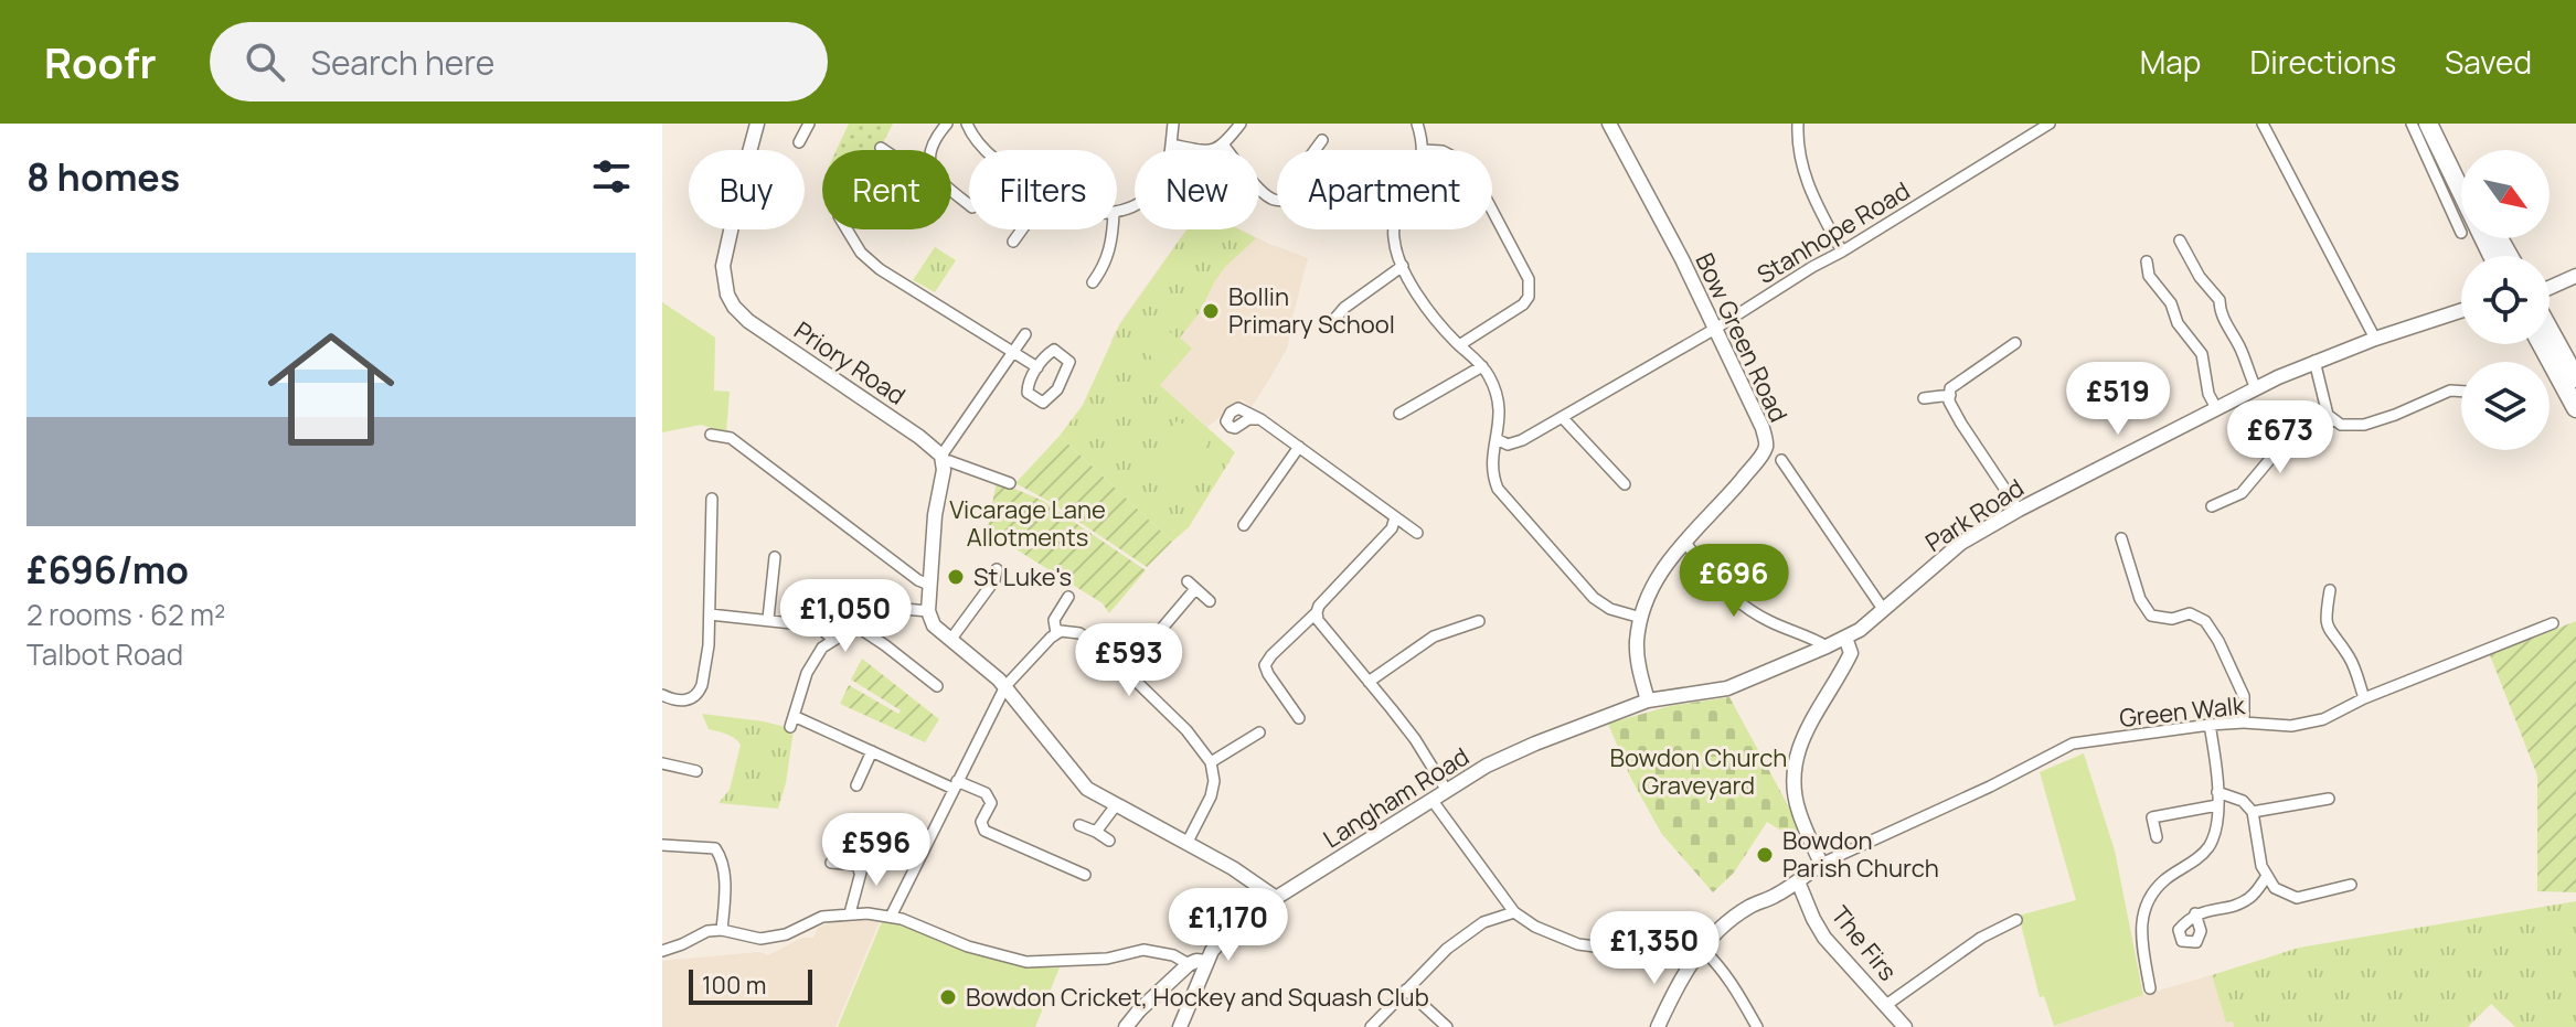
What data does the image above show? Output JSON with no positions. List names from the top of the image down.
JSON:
{
  "streets": {
    "main road": [
      "Bow Green Road",
      "Priory Road",
      "Park Road",
      "Langham Road",
      "The Firs"
    ],
    "street": ["Stanhope Road", "Green Walk"]
  },
  "crossings": [
    ["Stanhope Road", "Bow Green Road"],
    ["Bow Green Road", "Park Road"],
    ["Bow Green Road", "Langham Road"],
    ["Park Road", "Langham Road"]
  ],
  "parks": ["Vicarage Lane Allotments", "Bowdon Church Graveyard"],
  "places": [
    "Bollin Primary School",
    "St Luke's",
    "Bowdon Parish Church",
    "Bowdon Cricket, Hockey and Squash Club"
  ],
  "scale_bar": "100 m",
  "north": "bottom right",
  "page": {
    "header": "Roofr",
    "search": "Search here",
    "nav": ["Map", "Directions", "Saved"],
    "heading": "8 homes",
    "chip": [
      "Buy",
      "Rent",
      "Filters",
      "New",
      "Apartment"
    ],
    "list": [
      {
        "name": "£696/mo",
        "note": "2 rooms · 62 m² · Talbot Road"
      }
    ],
    "price": [
      "£519",
      "£673",
      "£696",
      "£1,050",
      "£593",
      "£596",
      "£1,170",
      "£1,350"
    ],
    "scale": "100 m"
  }
}
